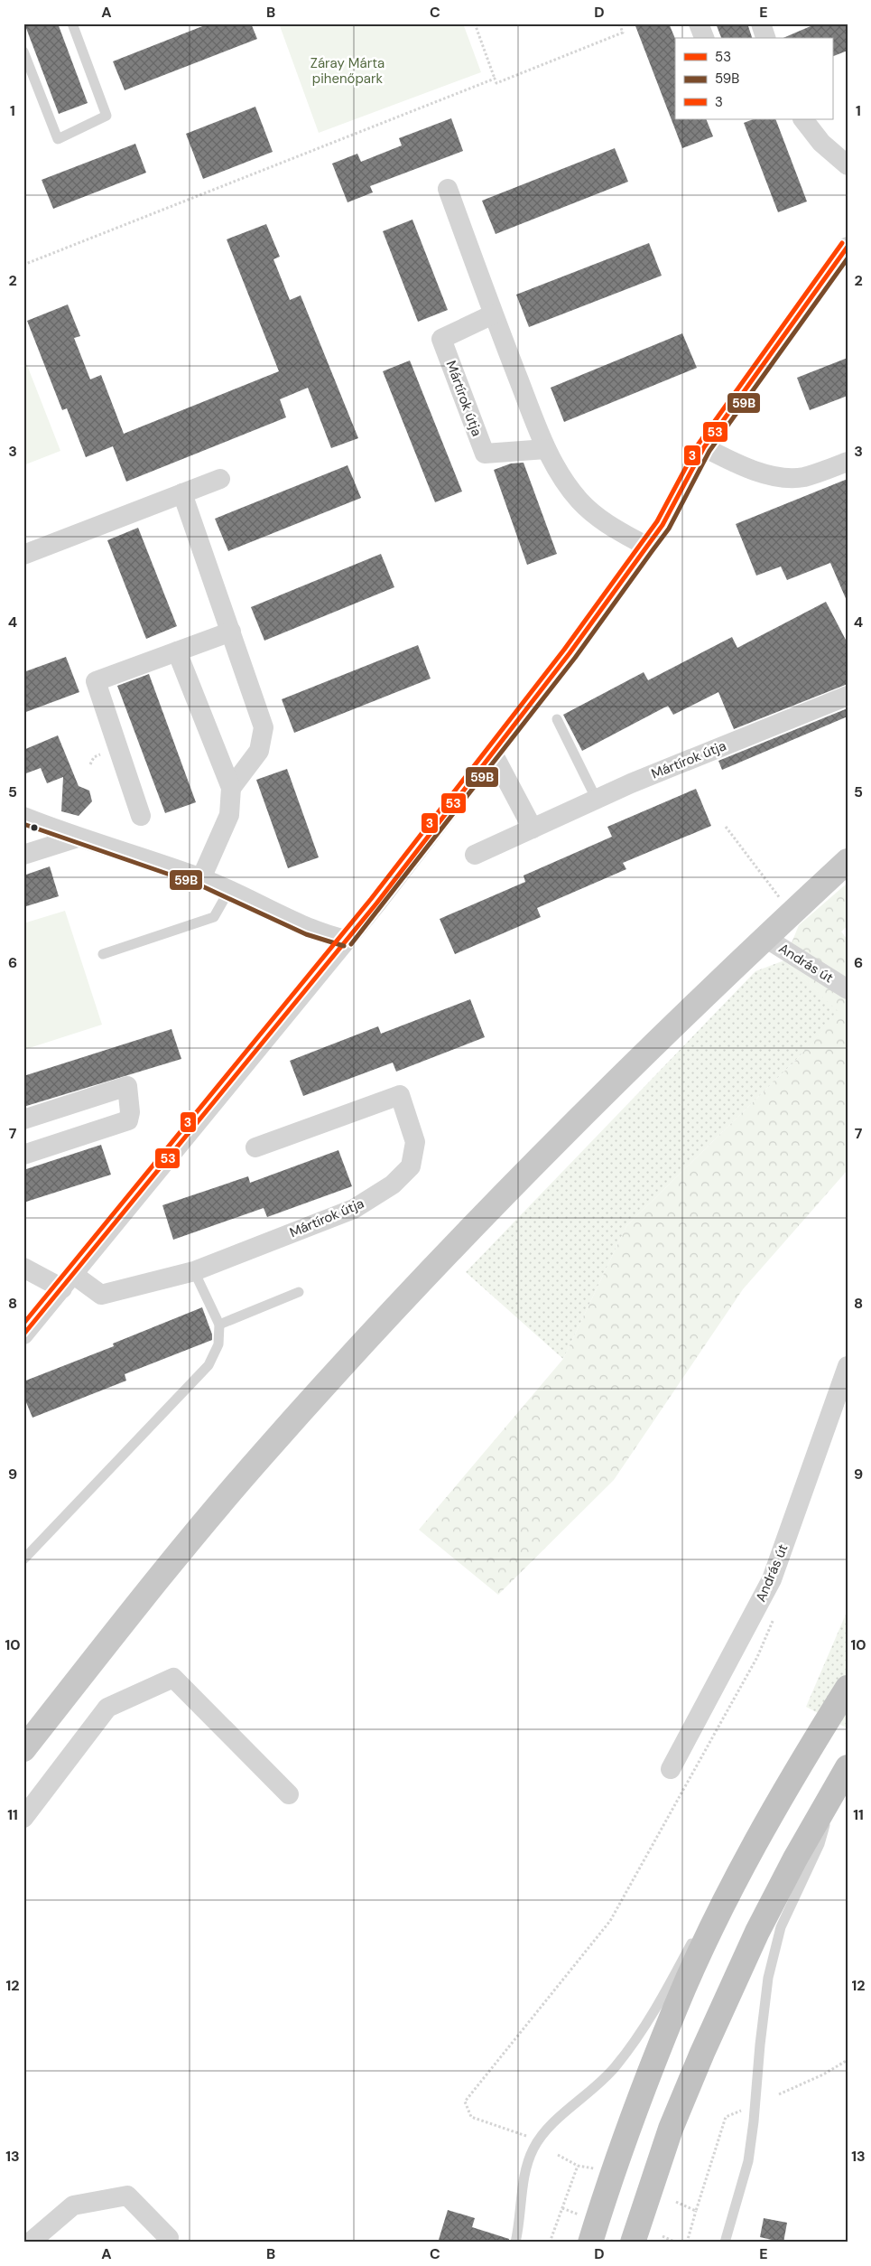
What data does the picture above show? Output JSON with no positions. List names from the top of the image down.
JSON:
{
  "streets": {
    "street": ["Mártírok útja", "András út"]
  },
  "parks": ["Záray Márta pihenőpark"],
  "lines": ["transit line 3", "transit line 53", "transit line 59B"],
  "legend": ["53", "59B", "3"],
  "grid": {
    "columns": [
      "A",
      "B",
      "C",
      "D",
      "E"
    ],
    "rows": [
      "1",
      "2",
      "3",
      "4",
      "5",
      "6",
      "7",
      "8",
      "9",
      "10",
      "11",
      "12",
      "13"
    ]
  }
}
